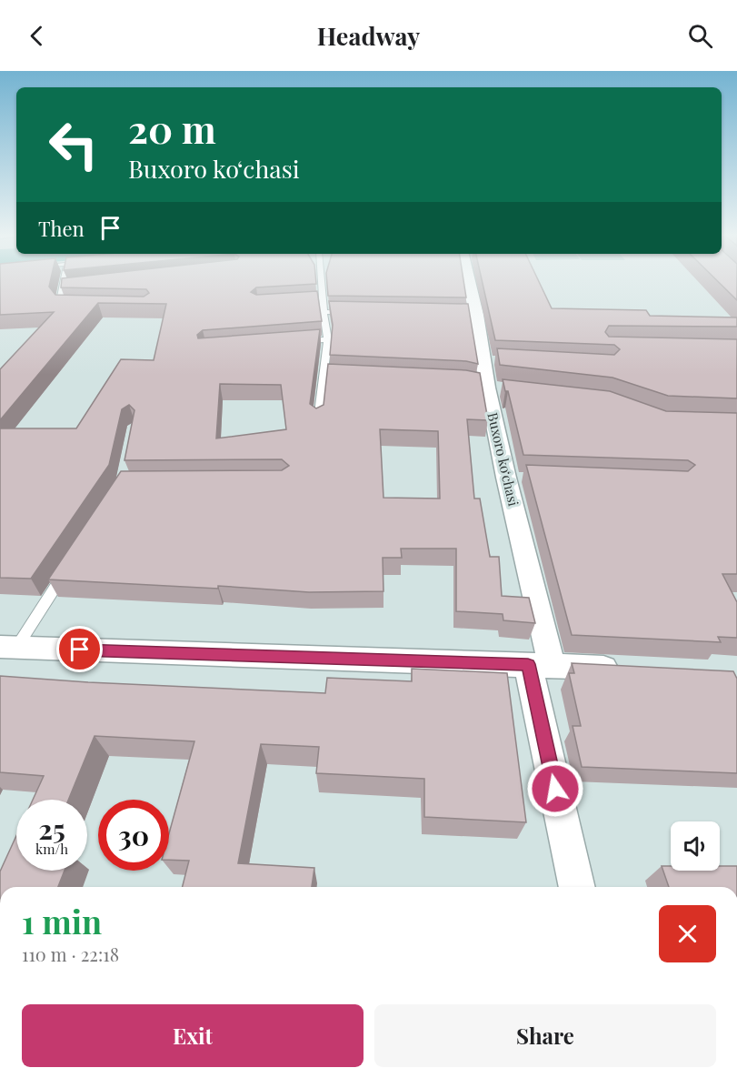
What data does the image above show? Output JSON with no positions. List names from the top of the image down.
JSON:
{
  "streets": {
    "street": ["Buxoro koʻchasi"]
  },
  "page": {
    "header": "Headway",
    "turn": ["20 m", "Buxoro koʻchasi"],
    "then": "Then",
    "speed": "25 km/h",
    "limit": "30",
    "heading": ["1 min", "110 m · 22:18"],
    "buttons": ["Exit", "Share"]
  }
}
